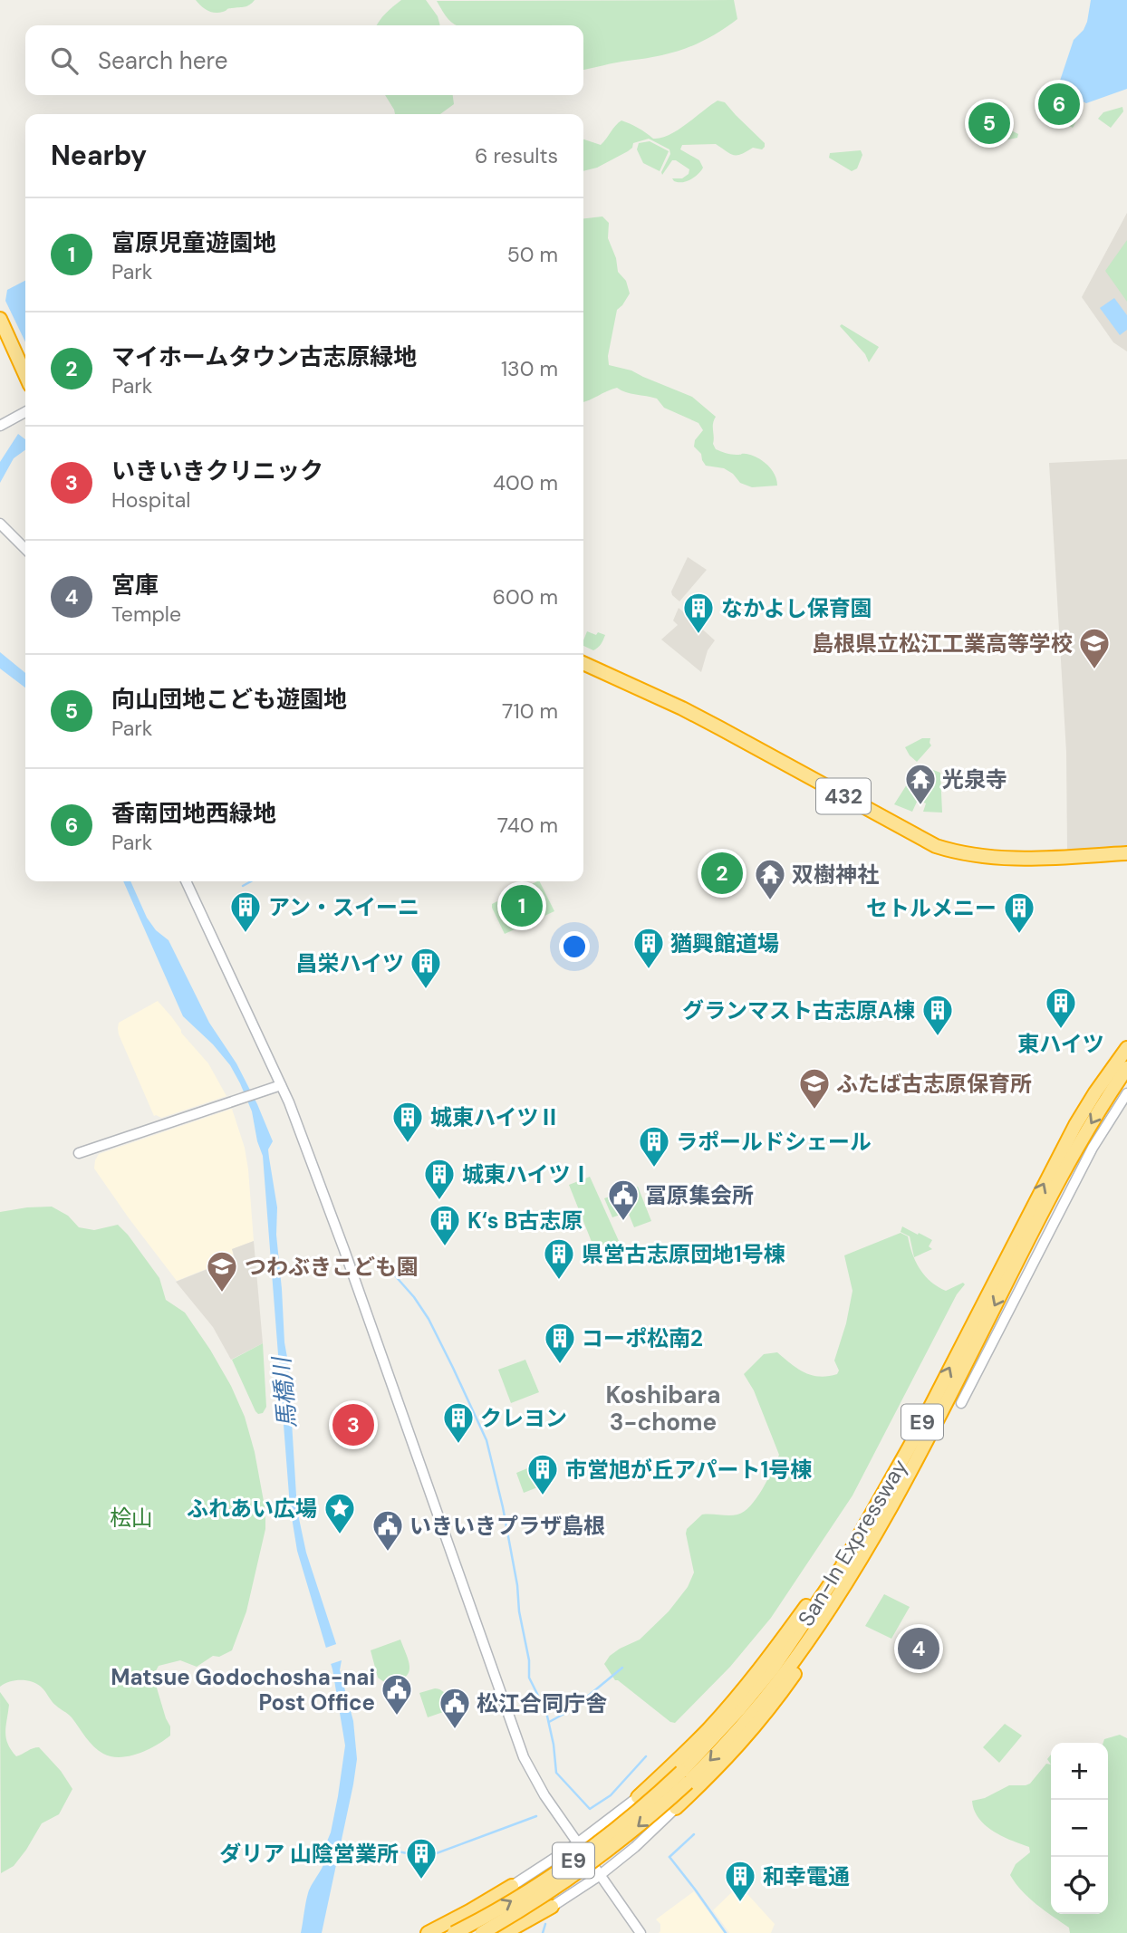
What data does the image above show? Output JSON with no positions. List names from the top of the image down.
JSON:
{
  "streets": {
    "highway": ["432", "E9", "San-In Expressway"]
  },
  "districts": ["Koshibara 3-chome"],
  "water": ["馬橋川"],
  "parks": ["桧山"],
  "places": {
    "building": [
      "なかよし保育園",
      "アン・スイーニ",
      "セトルメニー",
      "猶興館道場",
      "昌栄ハイツ",
      "東ハイツ",
      "グランマスト古志原A棟",
      "城東ハイツⅡ",
      "ラポールドシェール",
      "城東ハイツⅠ",
      "K‘s B古志原",
      "県営古志原団地1号棟",
      "コーポ松南2",
      "クレヨン",
      "市営旭が丘アパート1号棟",
      "ダリア 山陰営業所",
      "和幸電通"
    ],
    "school or university": ["島根県立松江工業高等学校", "ふたば古志原保育所", "つわぶきこども園"],
    "temple": ["光泉寺", "双樹神社"],
    "public building": [
      "冨原集会所",
      "いきいきプラザ島根",
      "Matsue Godochosha-nai Post Office",
      "松江合同庁舎"
    ],
    "place": ["ふれあい広場"]
  },
  "page": {
    "search": "Search here",
    "pins": [
      "6",
      "5",
      "2",
      "1",
      "3",
      "4"
    ],
    "heading": ["Nearby", "6 results"],
    "list": [
      {
        "mark": "1",
        "name": "富原児童遊園地",
        "note": "Park",
        "value": "50 m"
      },
      {
        "mark": "2",
        "name": "マイホームタウン古志原緑地",
        "note": "Park",
        "value": "130 m"
      },
      {
        "mark": "3",
        "name": "いきいきクリニック",
        "note": "Hospital",
        "value": "400 m"
      },
      {
        "mark": "4",
        "name": "宮庫",
        "note": "Temple",
        "value": "600 m"
      },
      {
        "mark": "5",
        "name": "向山団地こども遊園地",
        "note": "Park",
        "value": "710 m"
      },
      {
        "mark": "6",
        "name": "香南団地西緑地",
        "note": "Park",
        "value": "740 m"
      }
    ],
    "map_buttons": ["+", "−"]
  }
}
